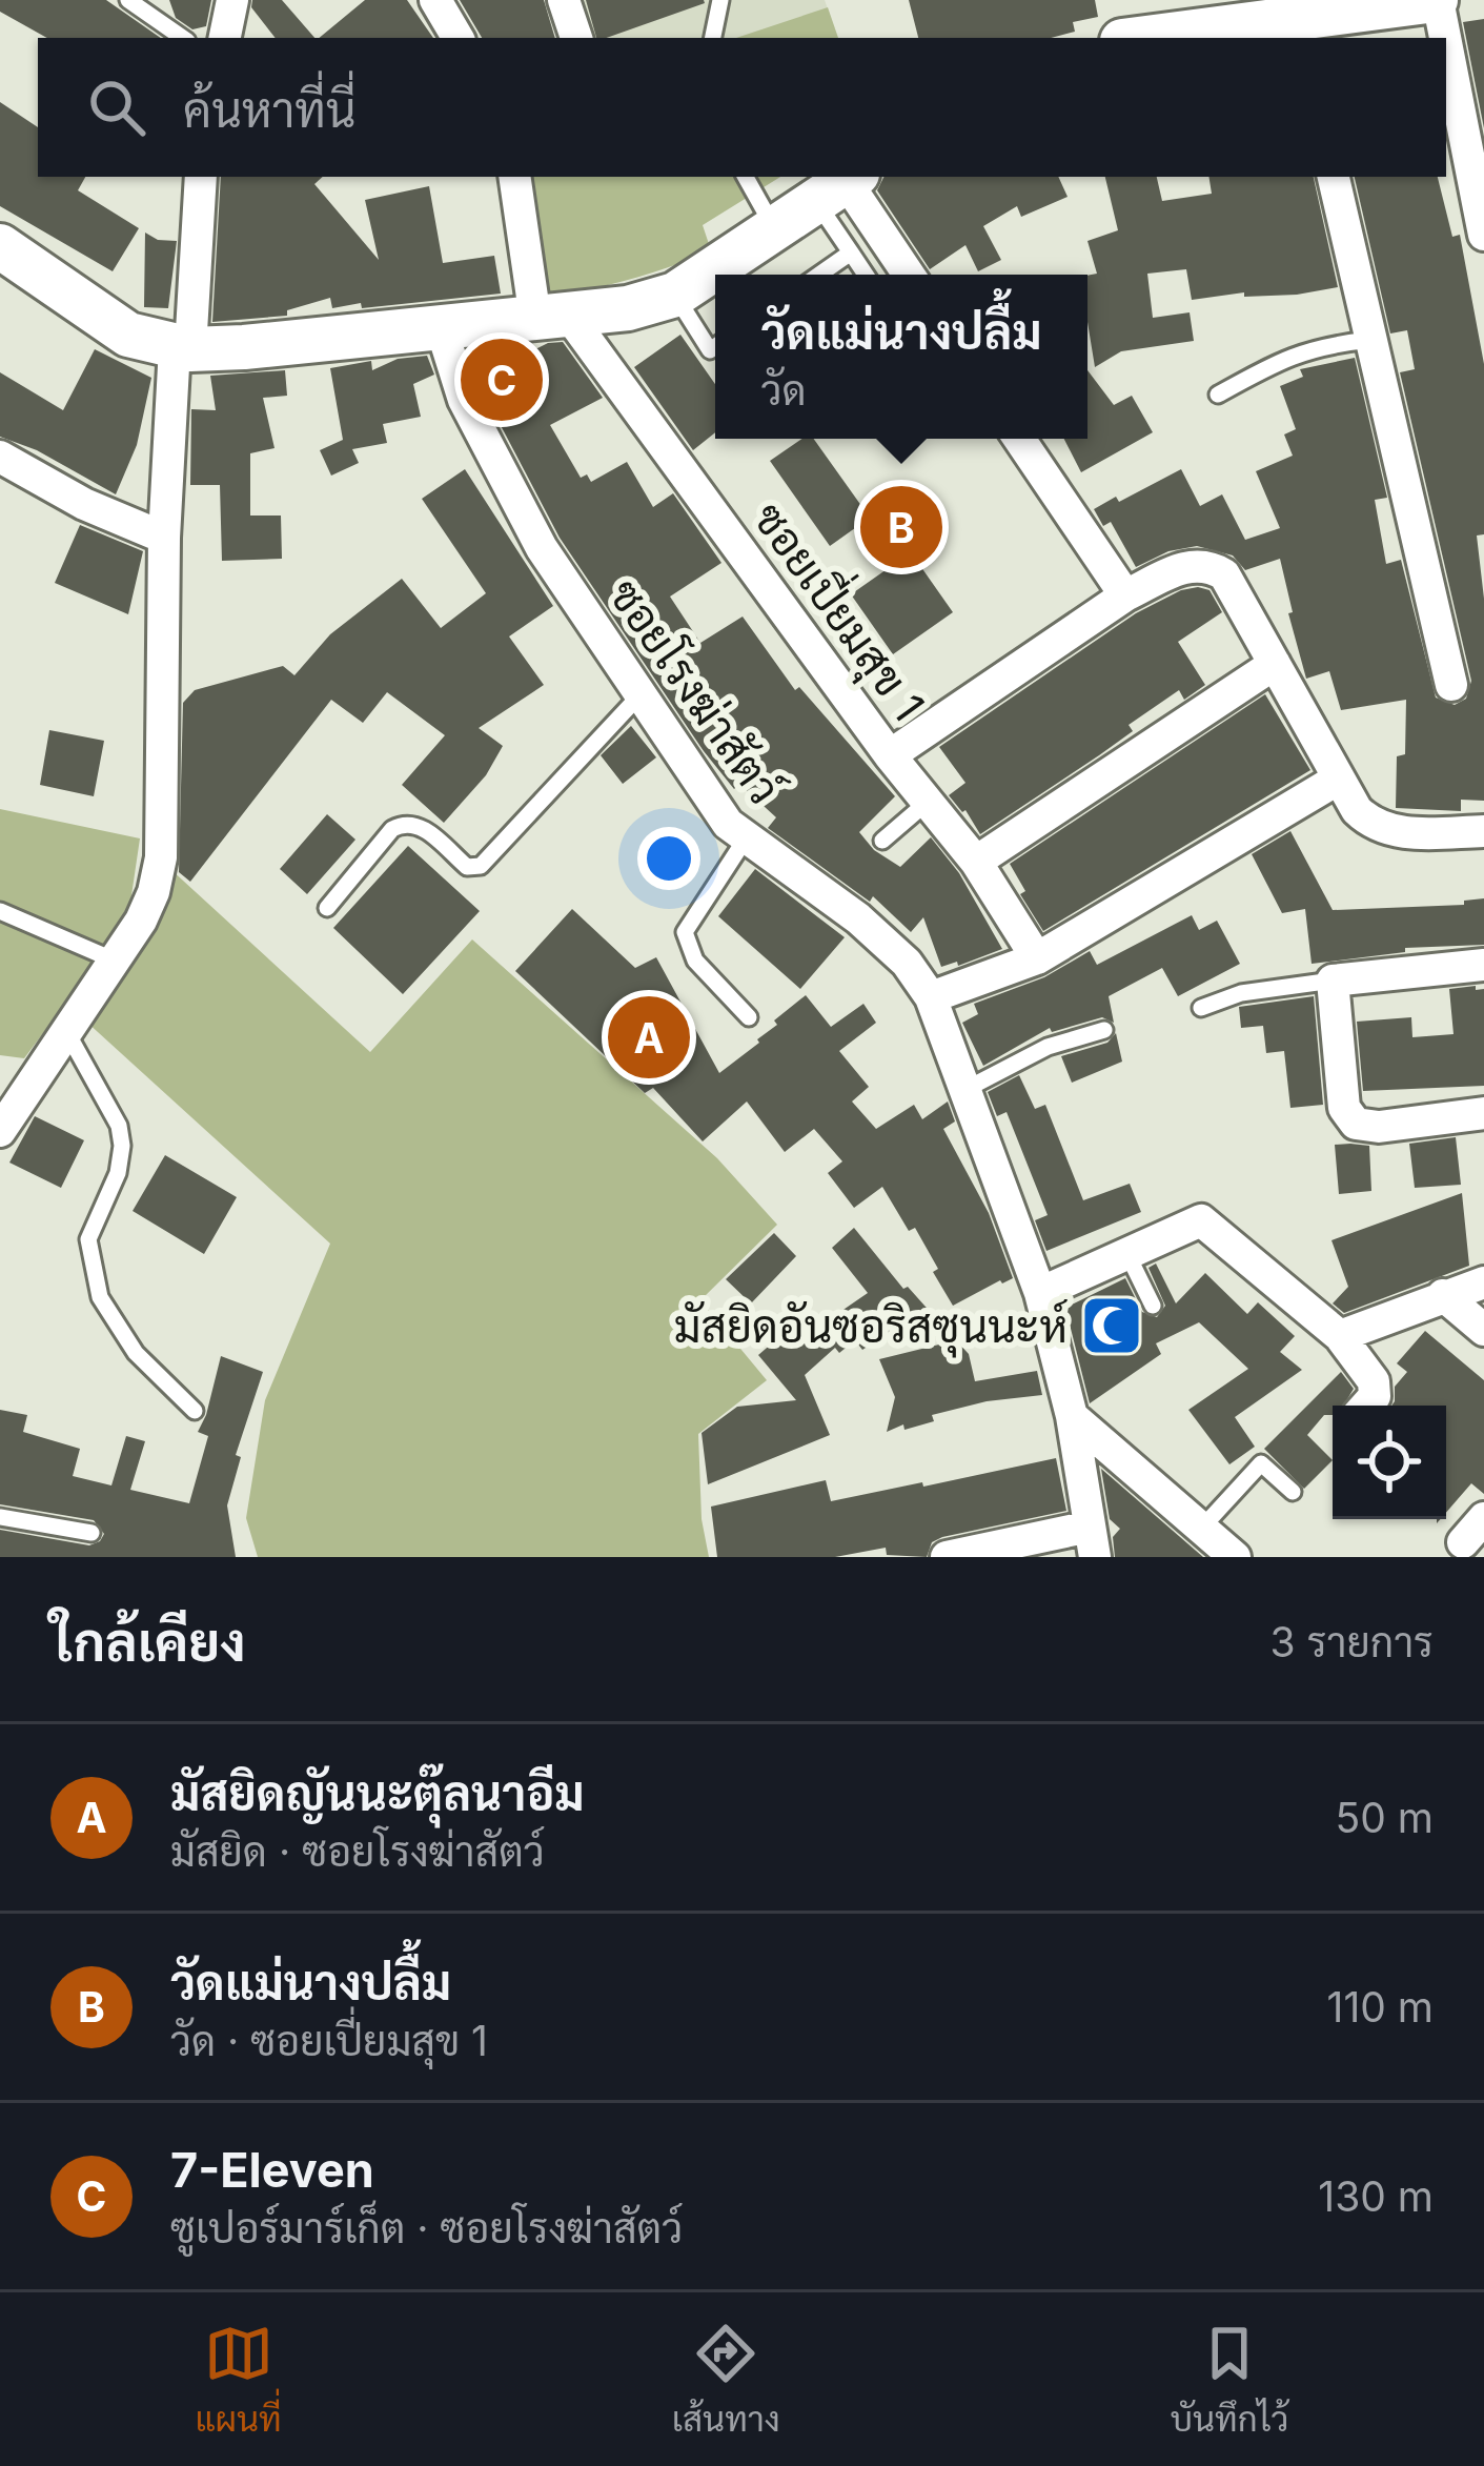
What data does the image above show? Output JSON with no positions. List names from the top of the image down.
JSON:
{
  "streets": {
    "street": ["ซอยเปี่ยมสุข 1", "ซอยโรงฆ่าสัตว์"]
  },
  "places": {
    "mosque": ["มัสยิดอันซอริสซุนนะห์"]
  },
  "page": {
    "search": "ค้นหาที่นี่",
    "popup": ["วัดแม่นางปลื้ม", "วัด"],
    "pins": ["C", "B", "A"],
    "heading": ["ใกล้เคียง", "3 รายการ"],
    "list": [
      {
        "mark": "A",
        "name": "มัสยิดญันนะตุ๊ลนาอีม",
        "note": "มัสยิด · ซอยโรงฆ่าสัตว์",
        "value": "50 m"
      },
      {
        "mark": "B",
        "name": "วัดแม่นางปลื้ม",
        "note": "วัด · ซอยเปี่ยมสุข 1",
        "value": "110 m"
      },
      {
        "mark": "C",
        "name": "7-Eleven",
        "note": "ซูเปอร์มาร์เก็ต · ซอยโรงฆ่าสัตว์",
        "value": "130 m"
      }
    ],
    "nav": ["แผนที่", "เส้นทาง", "บันทึกไว้"]
  }
}
